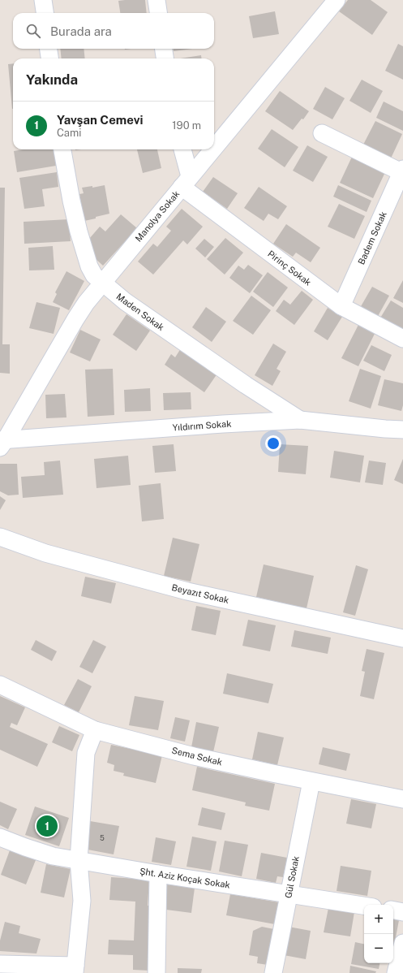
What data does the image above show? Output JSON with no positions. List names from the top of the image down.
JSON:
{
  "streets": {
    "street": [
      "Manolya Sokak",
      "Badem Sokak",
      "Pirinç Sokak",
      "Maden Sokak",
      "Yıldırım Sokak",
      "Beyazıt Sokak",
      "Sema Sokak",
      "Gül Sokak",
      "Şht. Aziz Koçak Sokak"
    ]
  },
  "crossings": [
    ["Manolya Sokak", "Pirinç Sokak"],
    ["Manolya Sokak", "Maden Sokak"],
    ["Manolya Sokak", "Yıldırım Sokak"],
    ["Badem Sokak", "Pirinç Sokak"],
    ["Maden Sokak", "Yıldırım Sokak"],
    ["Sema Sokak", "Gül Sokak"],
    ["Gül Sokak", "Şht. Aziz Koçak Sokak"]
  ],
  "house_numbers": ["5"],
  "page": {
    "search": "Burada ara",
    "heading": "Yakında",
    "list": [
      {
        "mark": "1",
        "name": "Yavşan Cemevi",
        "note": "Cami",
        "value": "190 m"
      }
    ],
    "pins": "1",
    "map_buttons": ["+", "−"]
  }
}
